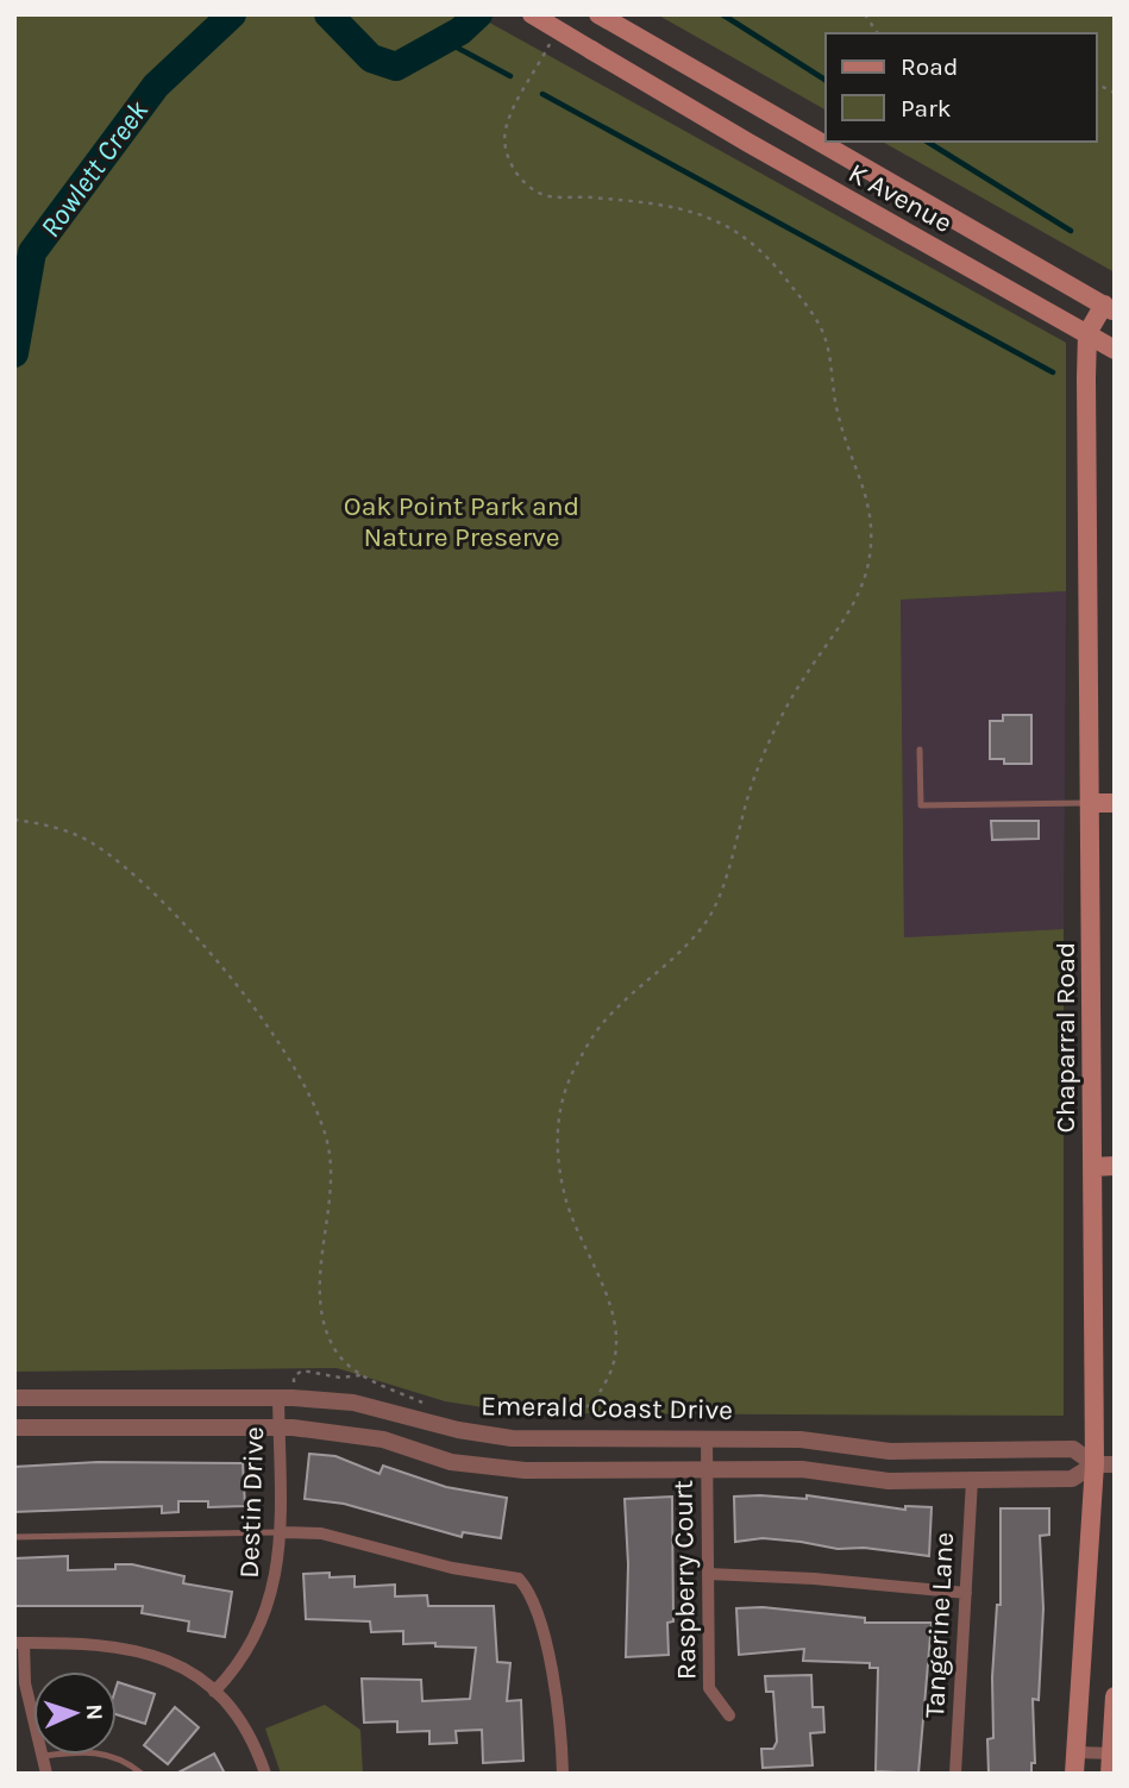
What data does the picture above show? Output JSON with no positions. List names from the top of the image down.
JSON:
{
  "streets": {
    "main road": ["K Avenue", "Chaparral Road"],
    "street": [
      "Emerald Coast Drive",
      "Destin Drive",
      "Raspberry Court",
      "Tangerine Lane"
    ]
  },
  "crossings": [
    ["K Avenue", "Chaparral Road"],
    ["Chaparral Road", "Emerald Coast Drive"],
    ["Emerald Coast Drive", "Destin Drive"],
    ["Emerald Coast Drive", "Raspberry Court"]
  ],
  "water": ["Rowlett Creek"],
  "parks": ["Oak Point Park and Nature Preserve"],
  "legend": ["Road", "Park"],
  "north": "right"
}
